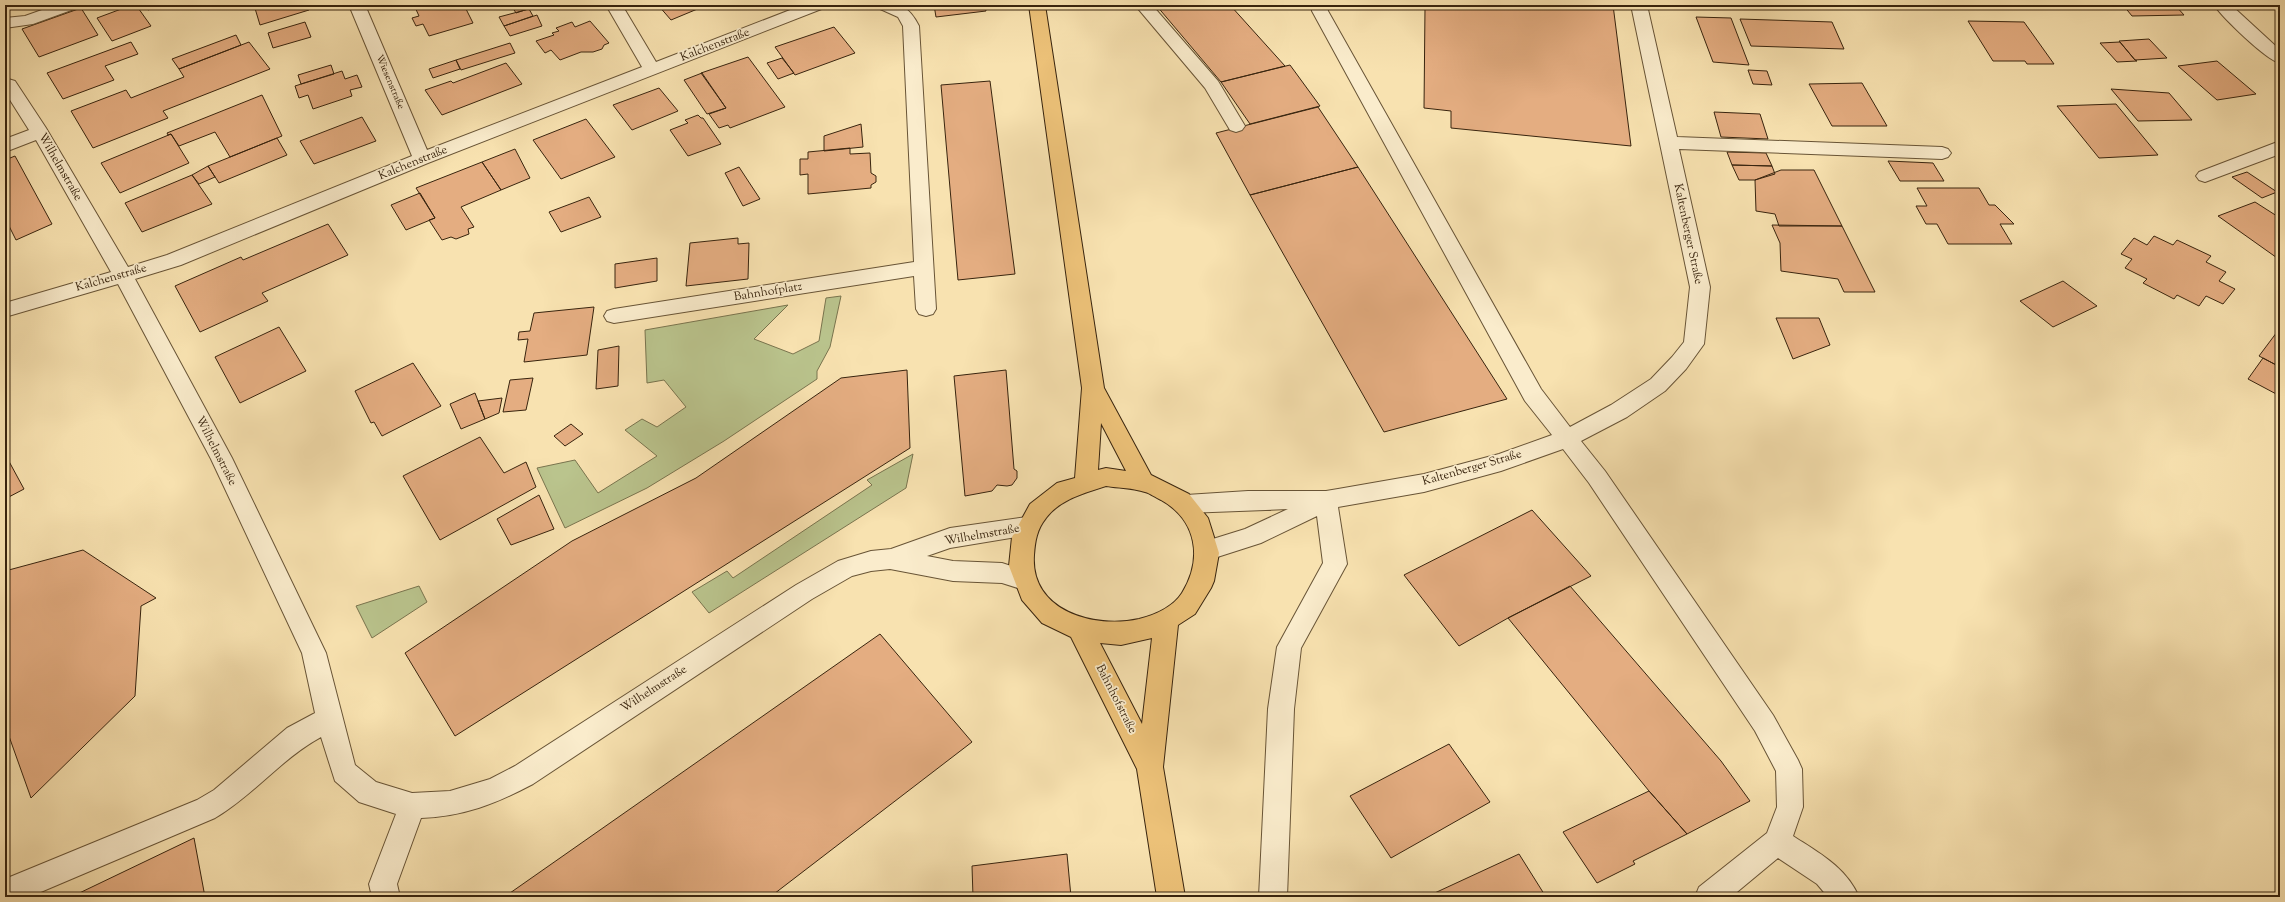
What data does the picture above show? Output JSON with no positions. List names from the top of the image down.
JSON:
{
  "streets": {
    "main road": ["Bahnhofstraße"],
    "street": [
      "Kalchenstraße",
      "Wiesenstraße",
      "Wilhelmstraße",
      "Kaltenberger Straße",
      "Bahnhofplatz"
    ]
  },
  "crossings": [
    ["Kalchenstraße", "Wiesenstraße"],
    ["Kalchenstraße", "Wilhelmstraße"]
  ]
}
